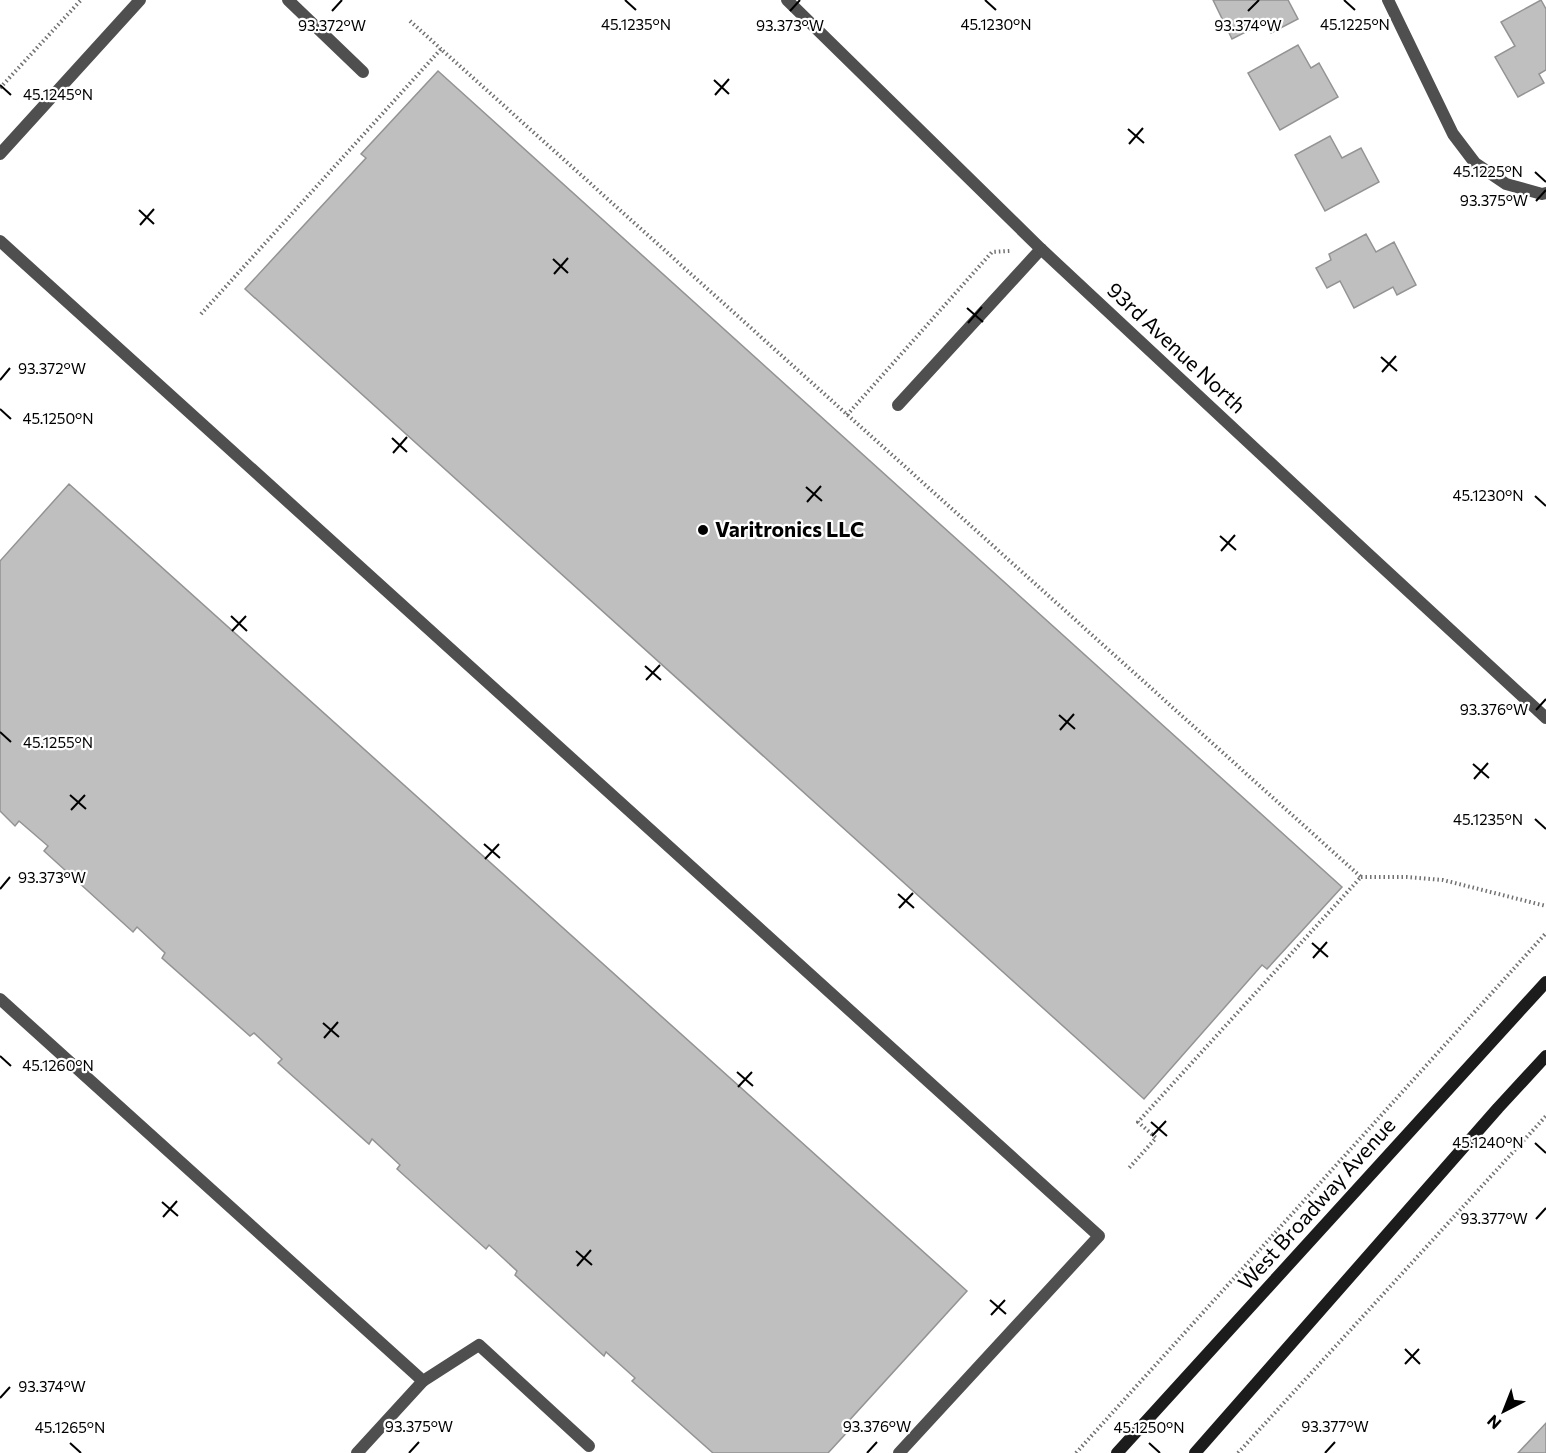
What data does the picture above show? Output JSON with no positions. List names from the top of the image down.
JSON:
{
  "streets": {
    "main road": ["West Broadway Avenue"],
    "street": ["93rd Avenue North"]
  },
  "places": ["Varitronics LLC"],
  "north": "bottom left",
  "coordinates": [
    "45.1235°N",
    "45.1230°N",
    "45.1225°N",
    "93.372°W",
    "93.373°W",
    "93.374°W",
    "45.1245°N",
    "93.375°W",
    "45.1250°N",
    "93.376°W",
    "45.1255°N",
    "45.1260°N",
    "45.1240°N",
    "93.377°W",
    "45.1265°N"
  ]
}
